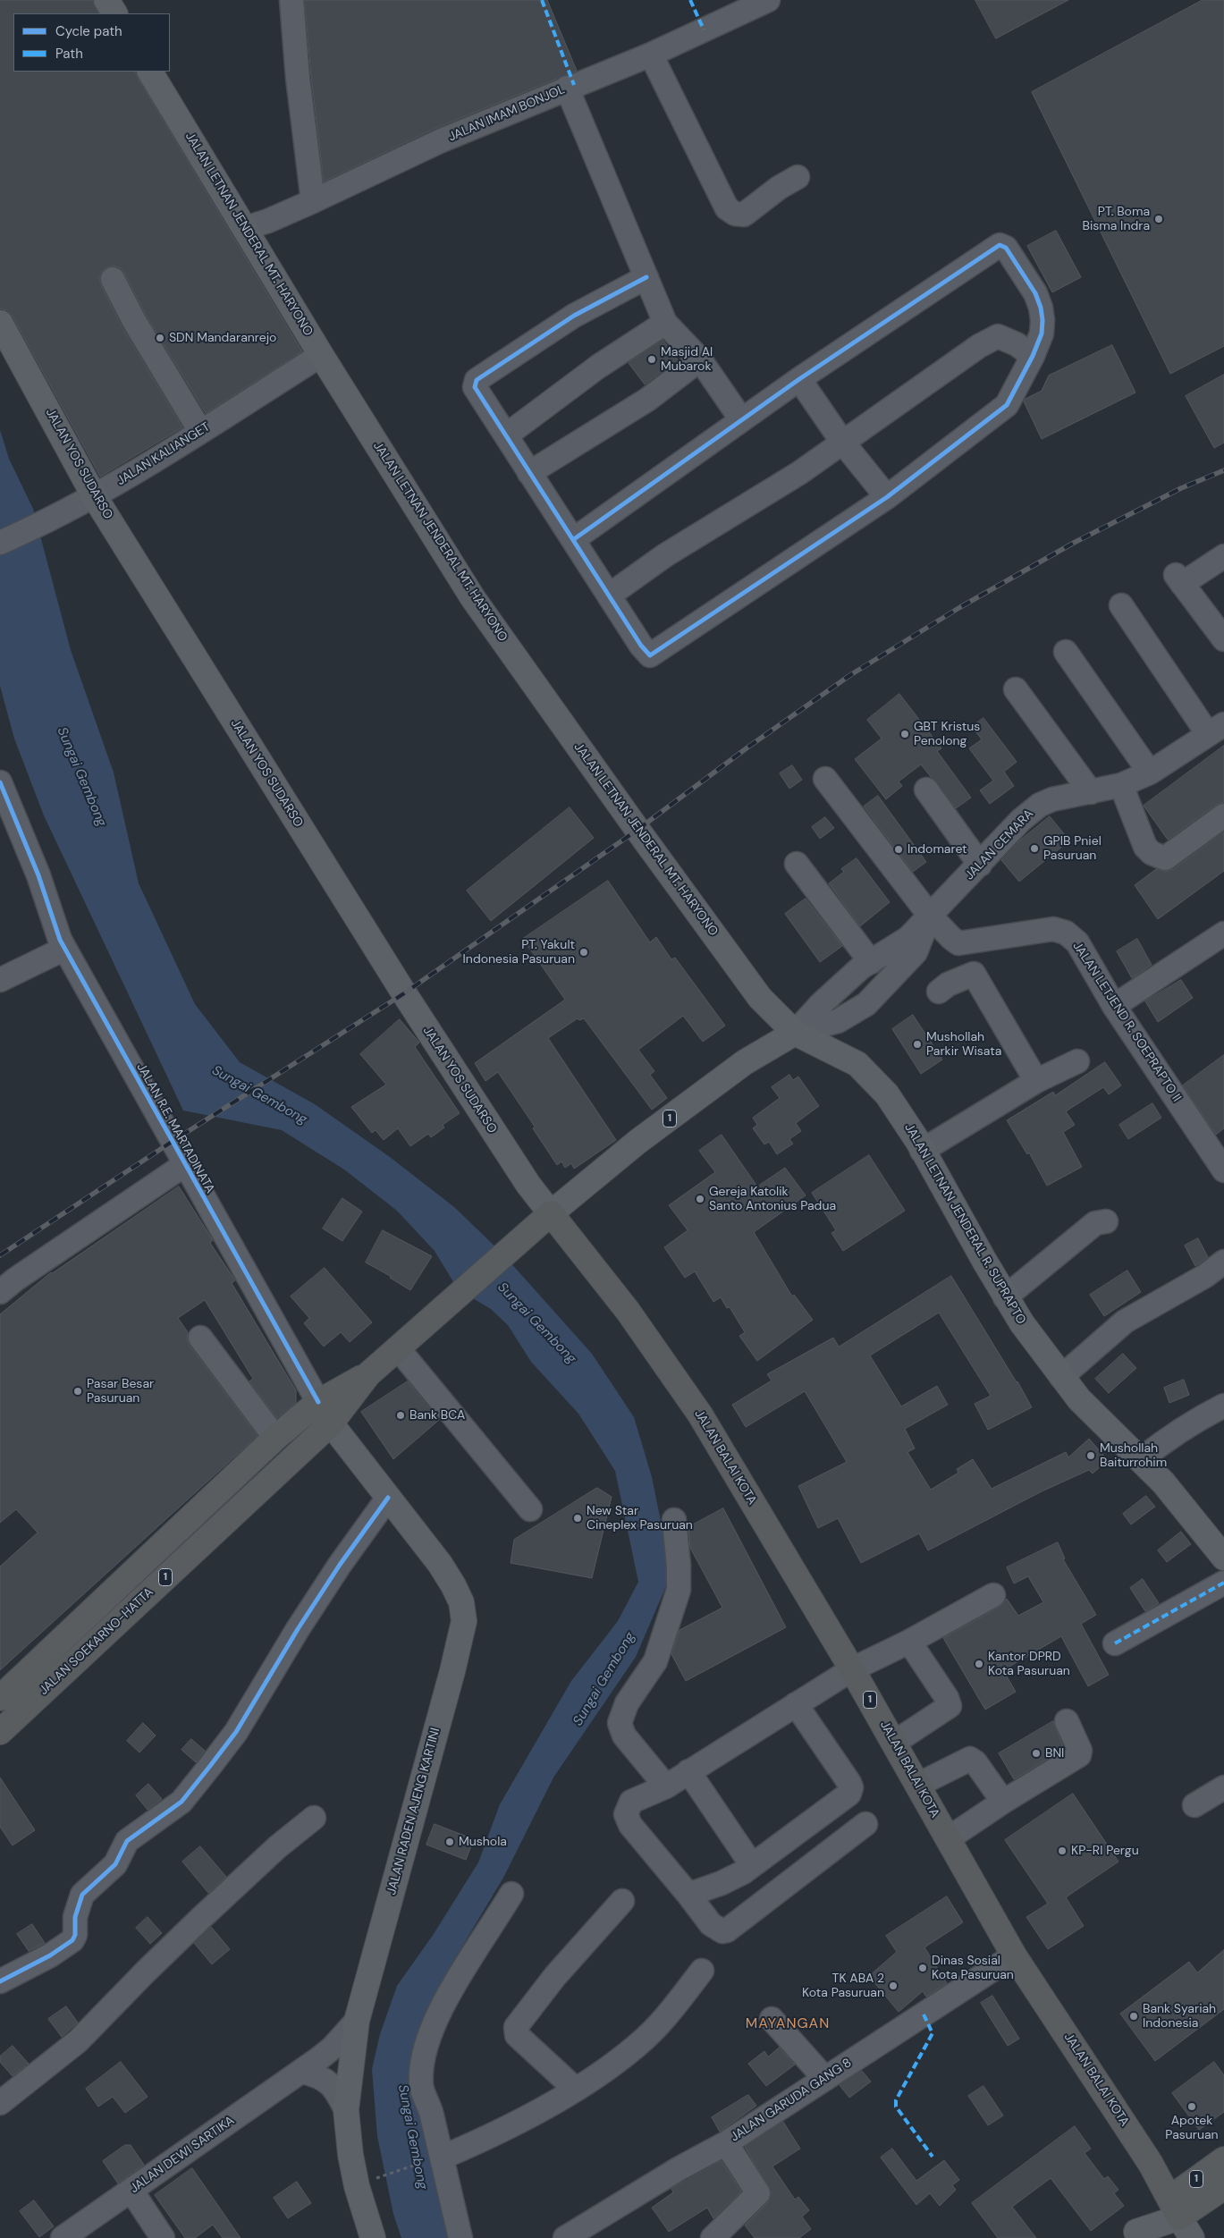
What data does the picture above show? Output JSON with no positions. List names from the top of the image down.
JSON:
{
  "streets": {
    "highway": ["1", "JALAN BALAI KOTA", "JALAN SOEKARNO-HATTA"],
    "main road": [
      "JALAN LETNAN JENDERAL MT. HARYONO",
      "JALAN YOS SUDARSO",
      "JALAN LETNAN JENDERAL R. SUPRAPTO",
      "JALAN RADEN AJENG KARTINI"
    ],
    "street": [
      "JALAN IMAM BONJOL",
      "JALAN KALIANGET",
      "JALAN CEMARA",
      "JALAN LETJEND R. SOEPRAPTO II",
      "JALAN R.E. MARTADINATA",
      "JALAN GARUDA GANG 8",
      "JALAN DEWI SARTIKA"
    ]
  },
  "crossings": [
    ["JALAN IMAM BONJOL", "JALAN LETNAN JENDERAL MT. HARYONO"],
    ["JALAN LETNAN JENDERAL MT. HARYONO", "JALAN KALIANGET"],
    ["JALAN LETNAN JENDERAL MT. HARYONO", "JALAN CEMARA"],
    ["JALAN LETNAN JENDERAL MT. HARYONO", "1"],
    ["JALAN LETNAN JENDERAL MT. HARYONO", "JALAN LETNAN JENDERAL R. SUPRAPTO"],
    ["JALAN KALIANGET", "JALAN YOS SUDARSO"],
    ["JALAN YOS SUDARSO", "1"],
    ["JALAN YOS SUDARSO", "JALAN BALAI KOTA"],
    ["JALAN CEMARA", "1"],
    ["JALAN CEMARA", "JALAN LETNAN JENDERAL R. SUPRAPTO"],
    ["1", "JALAN R.E. MARTADINATA"],
    ["1", "JALAN LETNAN JENDERAL R. SUPRAPTO"],
    ["1", "JALAN BALAI KOTA"],
    ["1", "JALAN SOEKARNO-HATTA"],
    ["1", "JALAN RADEN AJENG KARTINI"],
    ["JALAN R.E. MARTADINATA", "JALAN SOEKARNO-HATTA"],
    ["JALAN R.E. MARTADINATA", "JALAN RADEN AJENG KARTINI"],
    ["JALAN BALAI KOTA", "JALAN GARUDA GANG 8"],
    ["JALAN SOEKARNO-HATTA", "JALAN RADEN AJENG KARTINI"],
    ["JALAN RADEN AJENG KARTINI", "JALAN DEWI SARTIKA"]
  ],
  "districts": ["MAYANGAN"],
  "water": ["Sungai Gembong"],
  "places": [
    "PT. Boma Bisma Indra",
    "SDN Mandaranrejo",
    "Masjid Al Mubarok",
    "GBT Kristus Penolong",
    "GPIB Pniel Pasuruan",
    "Indomaret",
    "PT. Yakult Indonesia Pasuruan",
    "Mushollah Parkir Wisata",
    "Gereja Katolik Santo Antonius Padua",
    "Pasar Besar Pasuruan",
    "Bank BCA",
    "Mushollah Baiturrohim",
    "New Star Cineplex Pasuruan",
    "Kantor DPRD Kota Pasuruan",
    "BNI",
    "Mushola",
    "KP-RI Pergu",
    "Dinas Sosial Kota Pasuruan",
    "TK ABA 2 Kota Pasuruan",
    "Bank Syariah Indonesia",
    "Apotek Pasuruan"
  ],
  "legend": ["Cycle path", "Path"]
}
